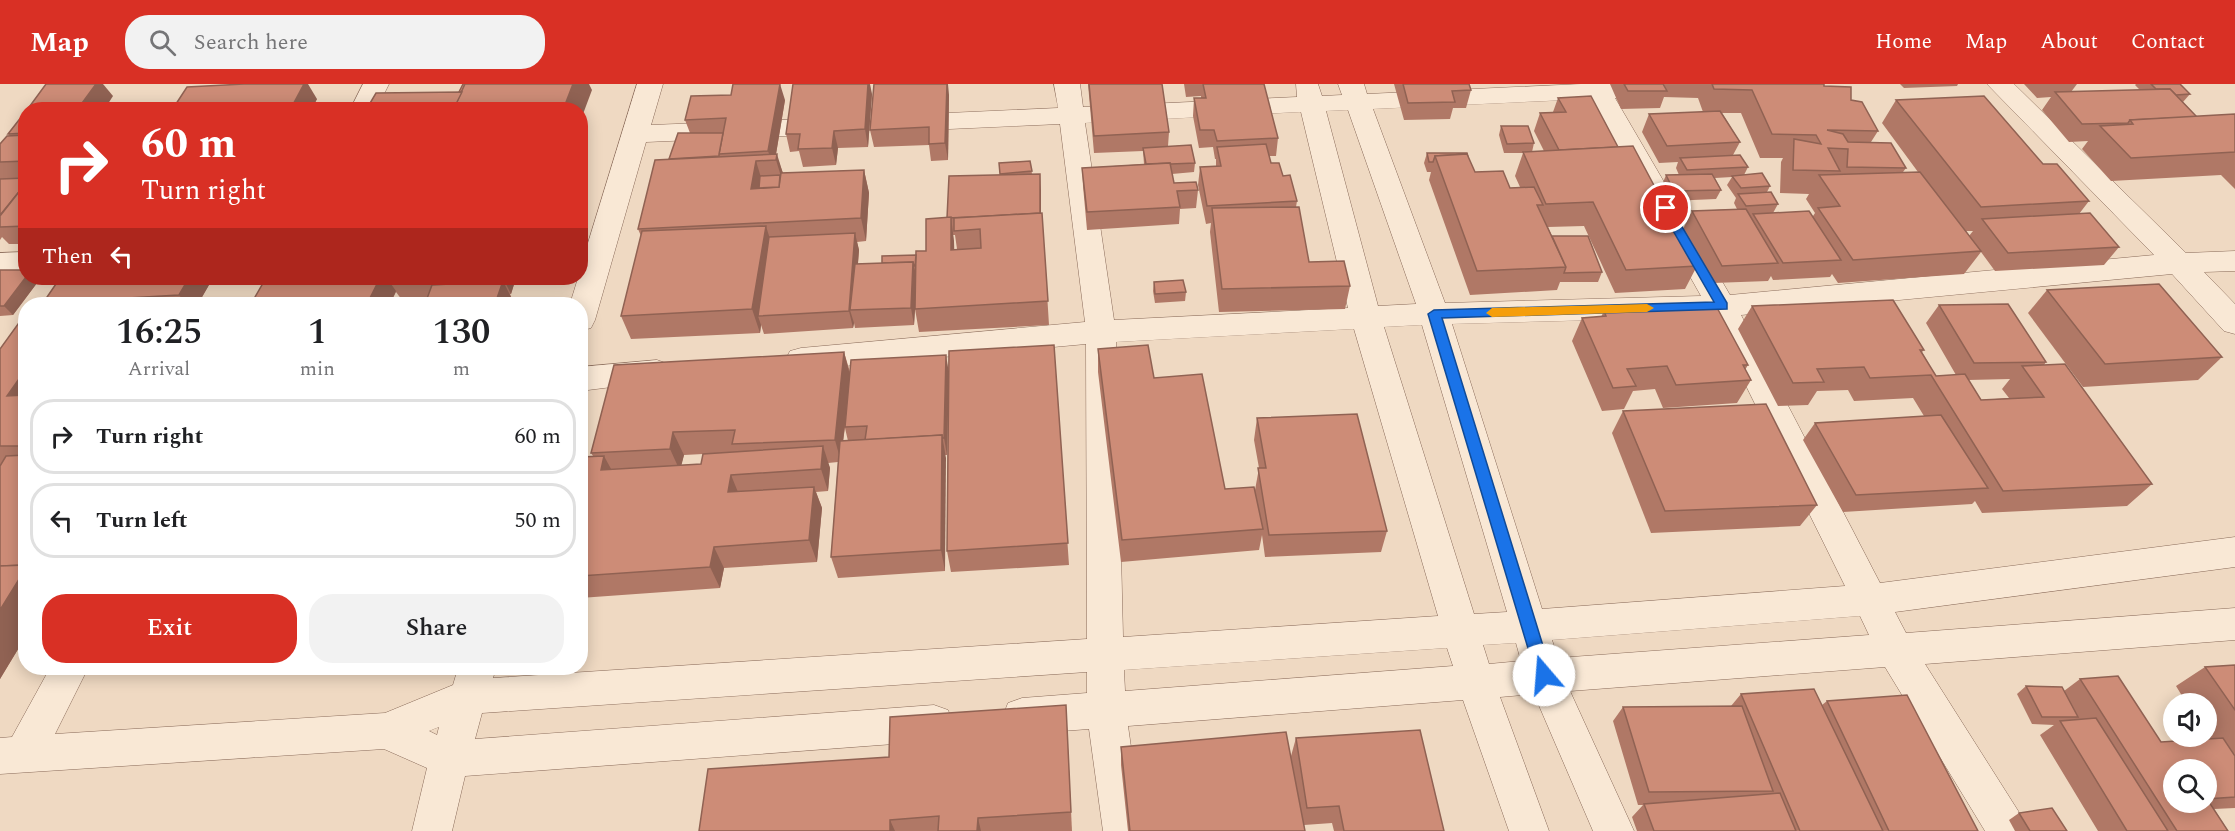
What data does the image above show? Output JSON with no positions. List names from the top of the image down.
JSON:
{
  "page": {
    "header": "Map",
    "search": "Search here",
    "nav": [
      "Home",
      "Map",
      "About",
      "Contact"
    ],
    "turn": ["60 m", "Turn right"],
    "then": "Then",
    "eta": [
      "16:25",
      "Arrival",
      "1",
      "min",
      "130",
      "m"
    ],
    "list": [
      {
        "name": "Turn right",
        "value": "60 m"
      },
      {
        "name": "Turn left",
        "value": "50 m"
      }
    ],
    "buttons": ["Exit", "Share"]
  }
}
